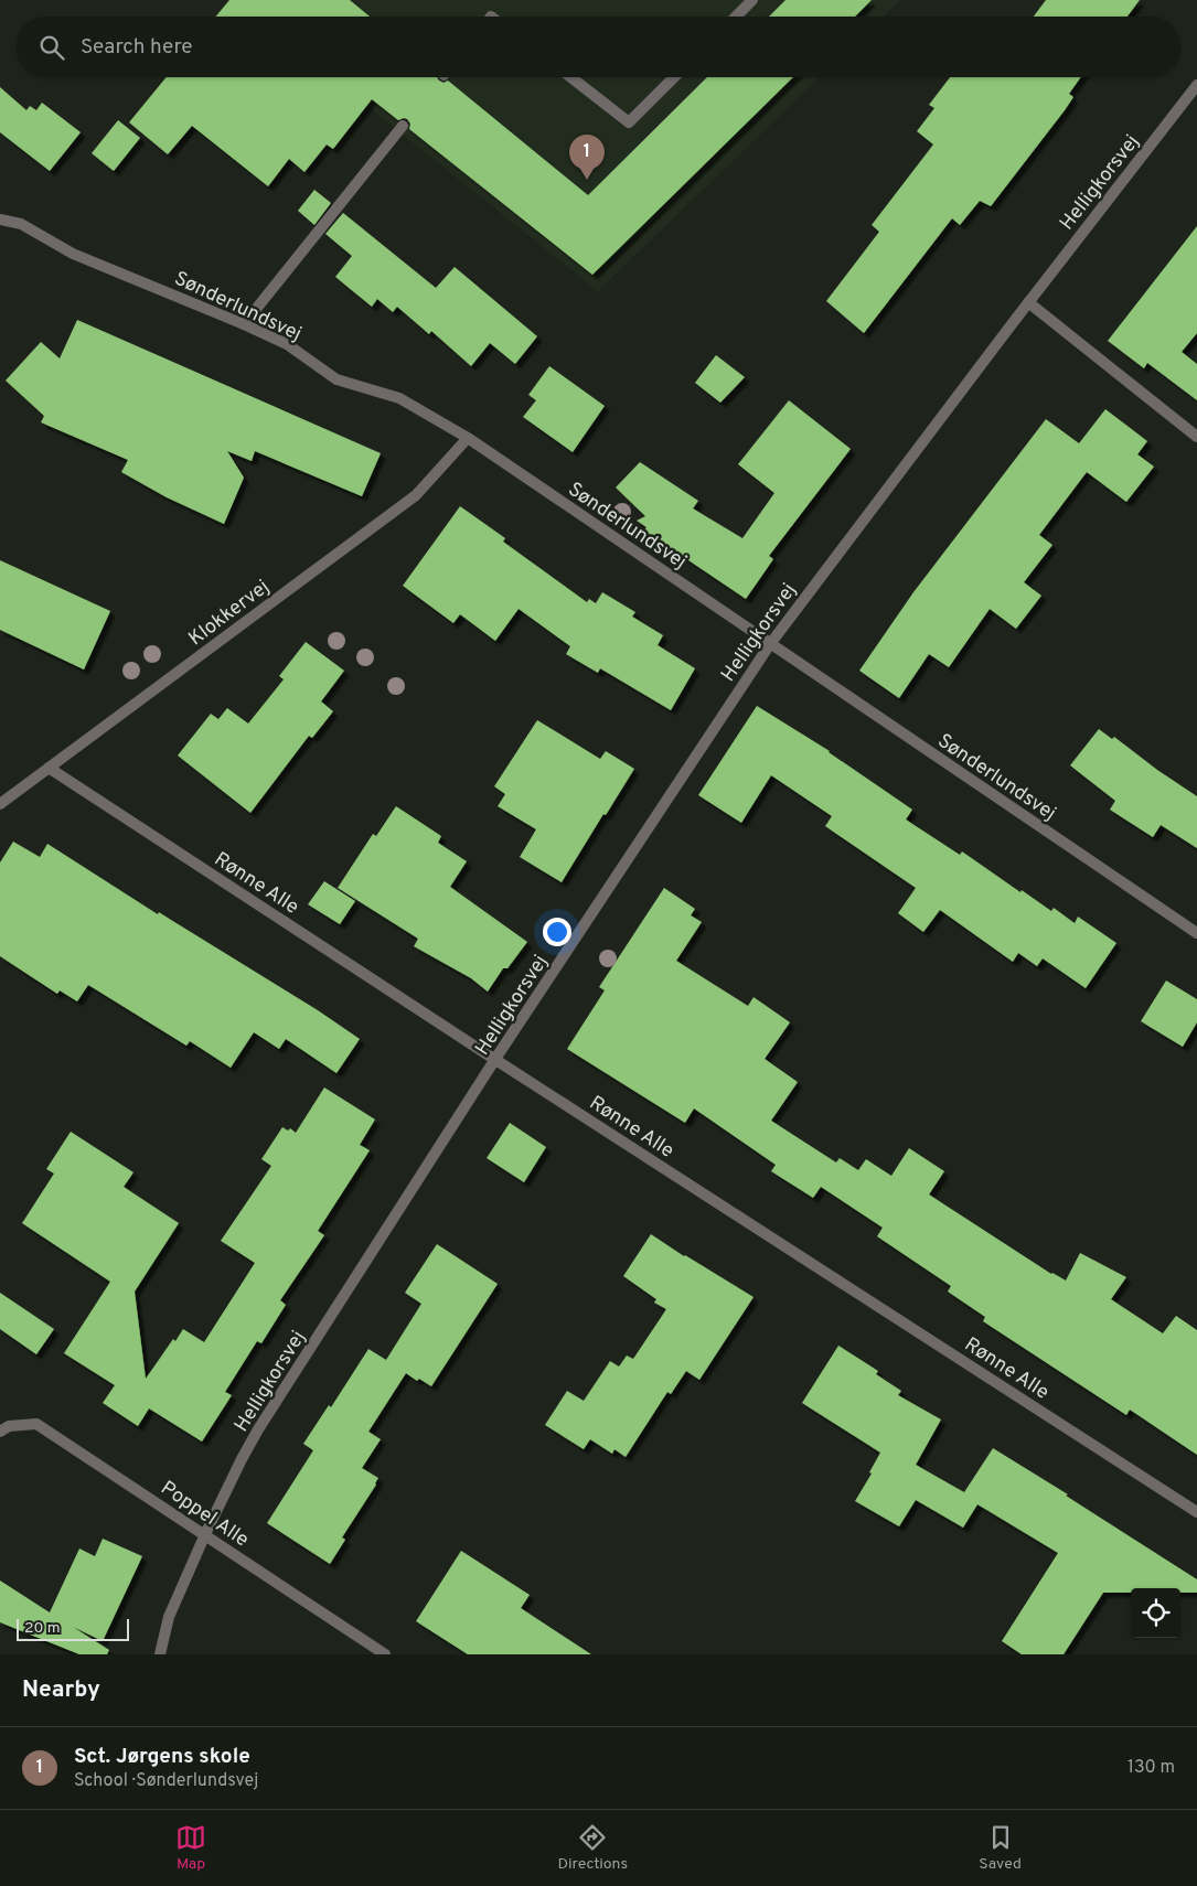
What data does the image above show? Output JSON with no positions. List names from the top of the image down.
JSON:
{
  "streets": {
    "street": [
      "Helligkorsvej",
      "Sønderlundsvej",
      "Klokkervej",
      "Rønne Alle",
      "Poppel Alle"
    ]
  },
  "crossings": [
    ["Helligkorsvej", "Sønderlundsvej"],
    ["Helligkorsvej", "Rønne Alle"],
    ["Helligkorsvej", "Poppel Alle"],
    ["Sønderlundsvej", "Klokkervej"],
    ["Klokkervej", "Rønne Alle"]
  ],
  "scale_bar": "20 m",
  "page": {
    "search": "Search here",
    "pins": "1",
    "scale": "20 m",
    "heading": "Nearby",
    "list": [
      {
        "mark": "1",
        "name": "Sct. Jørgens skole",
        "note": "School · Sønderlundsvej",
        "value": "130 m"
      }
    ],
    "nav": ["Map", "Directions", "Saved"]
  }
}
